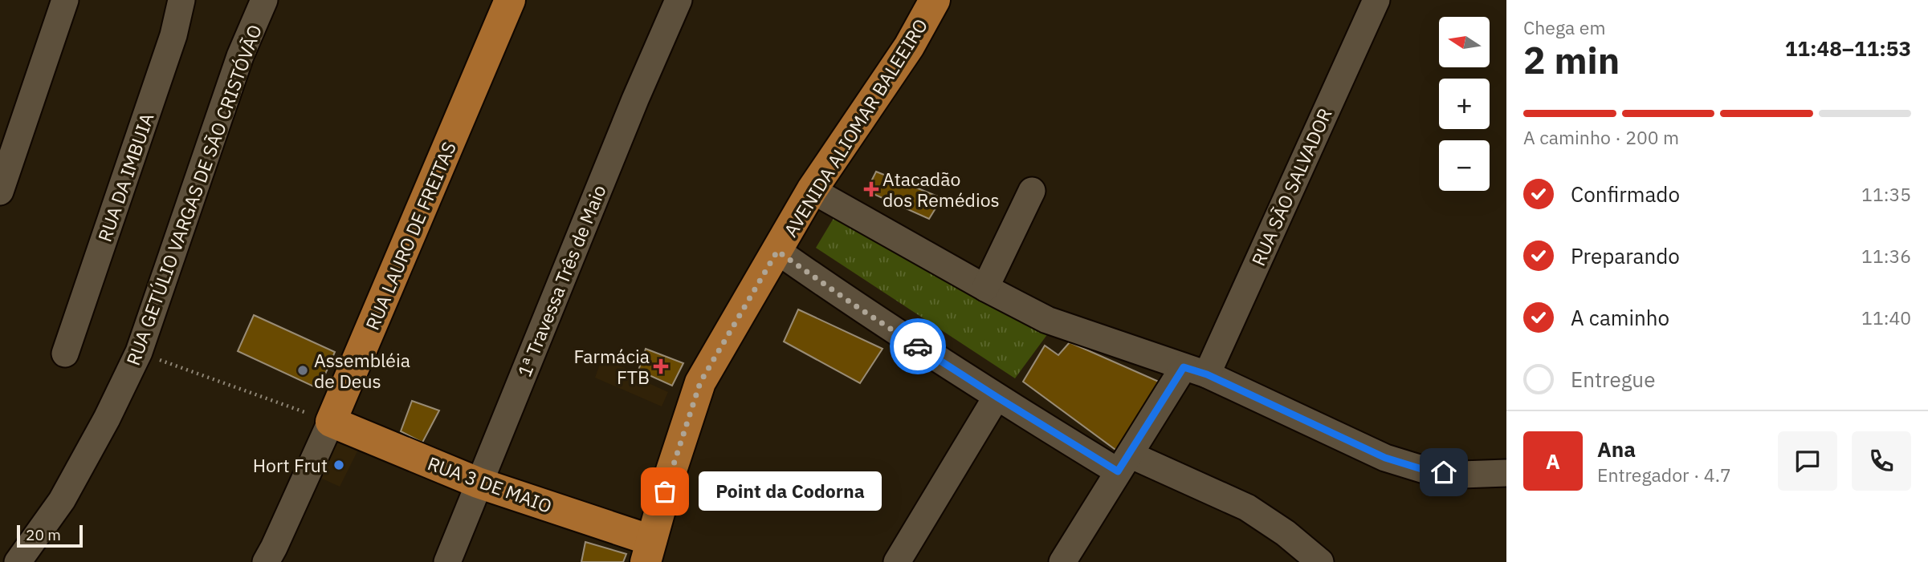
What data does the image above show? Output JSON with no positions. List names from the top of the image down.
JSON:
{
  "streets": {
    "main road": ["AVENIDA ALIOMAR BALEEIRO", "RUA LAURO DE FREITAS", "RUA 3 DE MAIO"],
    "street": [
      "RUA DA IMBUIA",
      "RUA SÃO SALVADOR",
      "RUA GETÚLIO VARGAS DE SÃO CRISTÓVÃO",
      "1ª Travessa Três de Maio"
    ]
  },
  "crossings": [
    ["AVENIDA ALIOMAR BALEEIRO", "RUA 3 DE MAIO"],
    ["RUA LAURO DE FREITAS", "RUA 3 DE MAIO"],
    ["1ª Travessa Três de Maio", "RUA 3 DE MAIO"]
  ],
  "places": {
    "health": ["Atacadão dos Remédios", "Farmácia FTB"],
    "other": ["Assembléia de Deus", "Hort Frut", "Point da Codorna"]
  },
  "scale_bar": "20 m",
  "north": "left",
  "page": {
    "heading": ["2 min", "Chega em", "11:48–11:53"],
    "panel": ["Ana", "Entregador · 4.7"],
    "map_buttons": ["+", "−"],
    "bar": "A caminho · 200 m",
    "list": [
      ["Confirmado", "11:35"],
      ["Preparando", "11:36"],
      ["A caminho", "11:40"],
      "Entregue"
    ],
    "round": "A",
    "bubble": "Point da Codorna",
    "scale": "20 m"
  }
}
